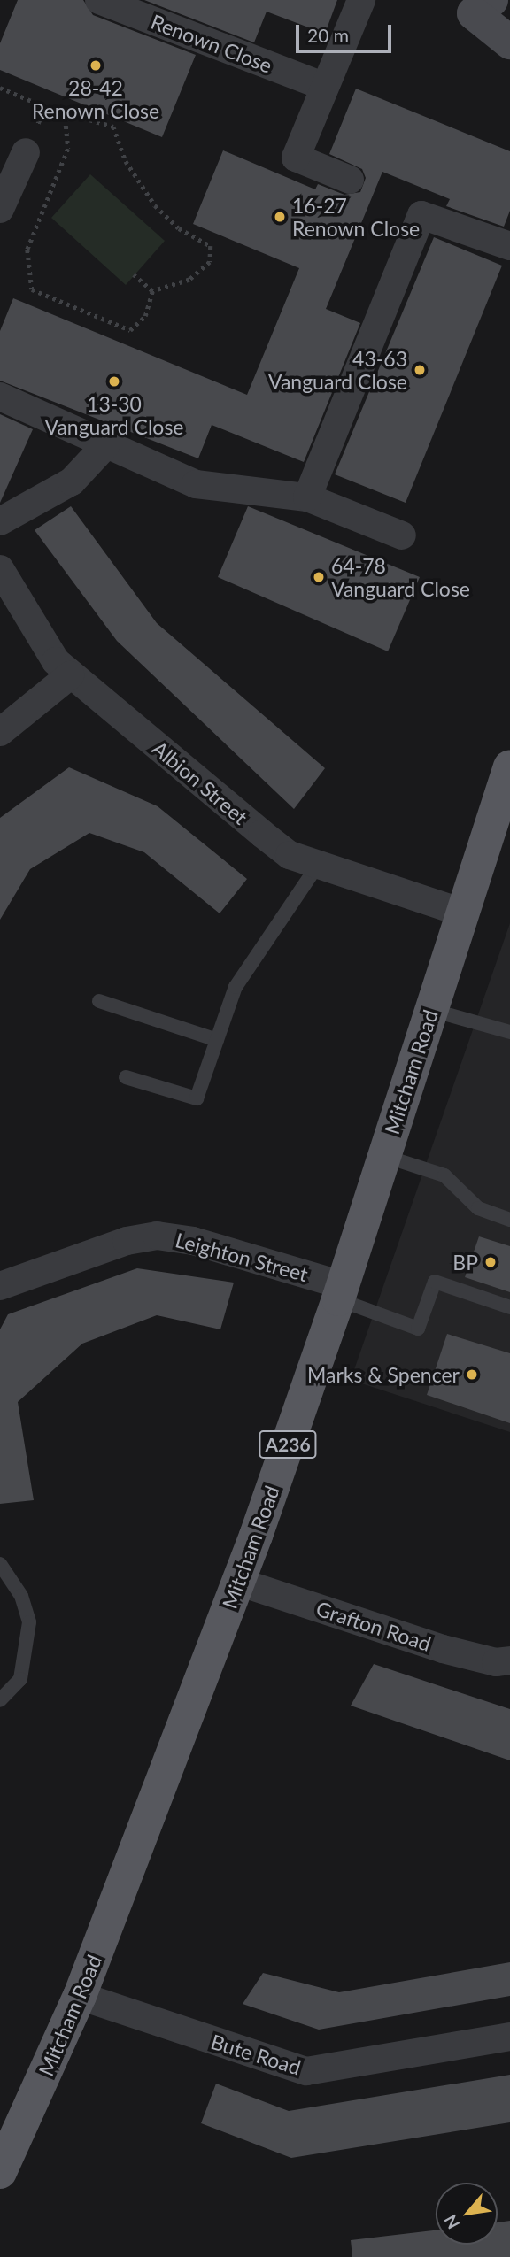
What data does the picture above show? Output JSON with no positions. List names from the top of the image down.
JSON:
{
  "streets": {
    "main road": ["Mitcham Road", "A236"],
    "street": [
      "Renown Close",
      "Albion Street",
      "Leighton Street",
      "Grafton Road",
      "Bute Road"
    ]
  },
  "crossings": [
    ["Albion Street", "Mitcham Road"],
    ["Mitcham Road", "Leighton Street"],
    ["Mitcham Road", "Grafton Road"],
    ["Mitcham Road", "Bute Road"]
  ],
  "places": [
    "28-42 Renown Close",
    "16-27 Renown Close",
    "43-63 Vanguard Close",
    "13-30 Vanguard Close",
    "64-78 Vanguard Close",
    "BP",
    "Marks & Spencer"
  ],
  "scale_bar": "20 m",
  "north": "bottom left"
}
